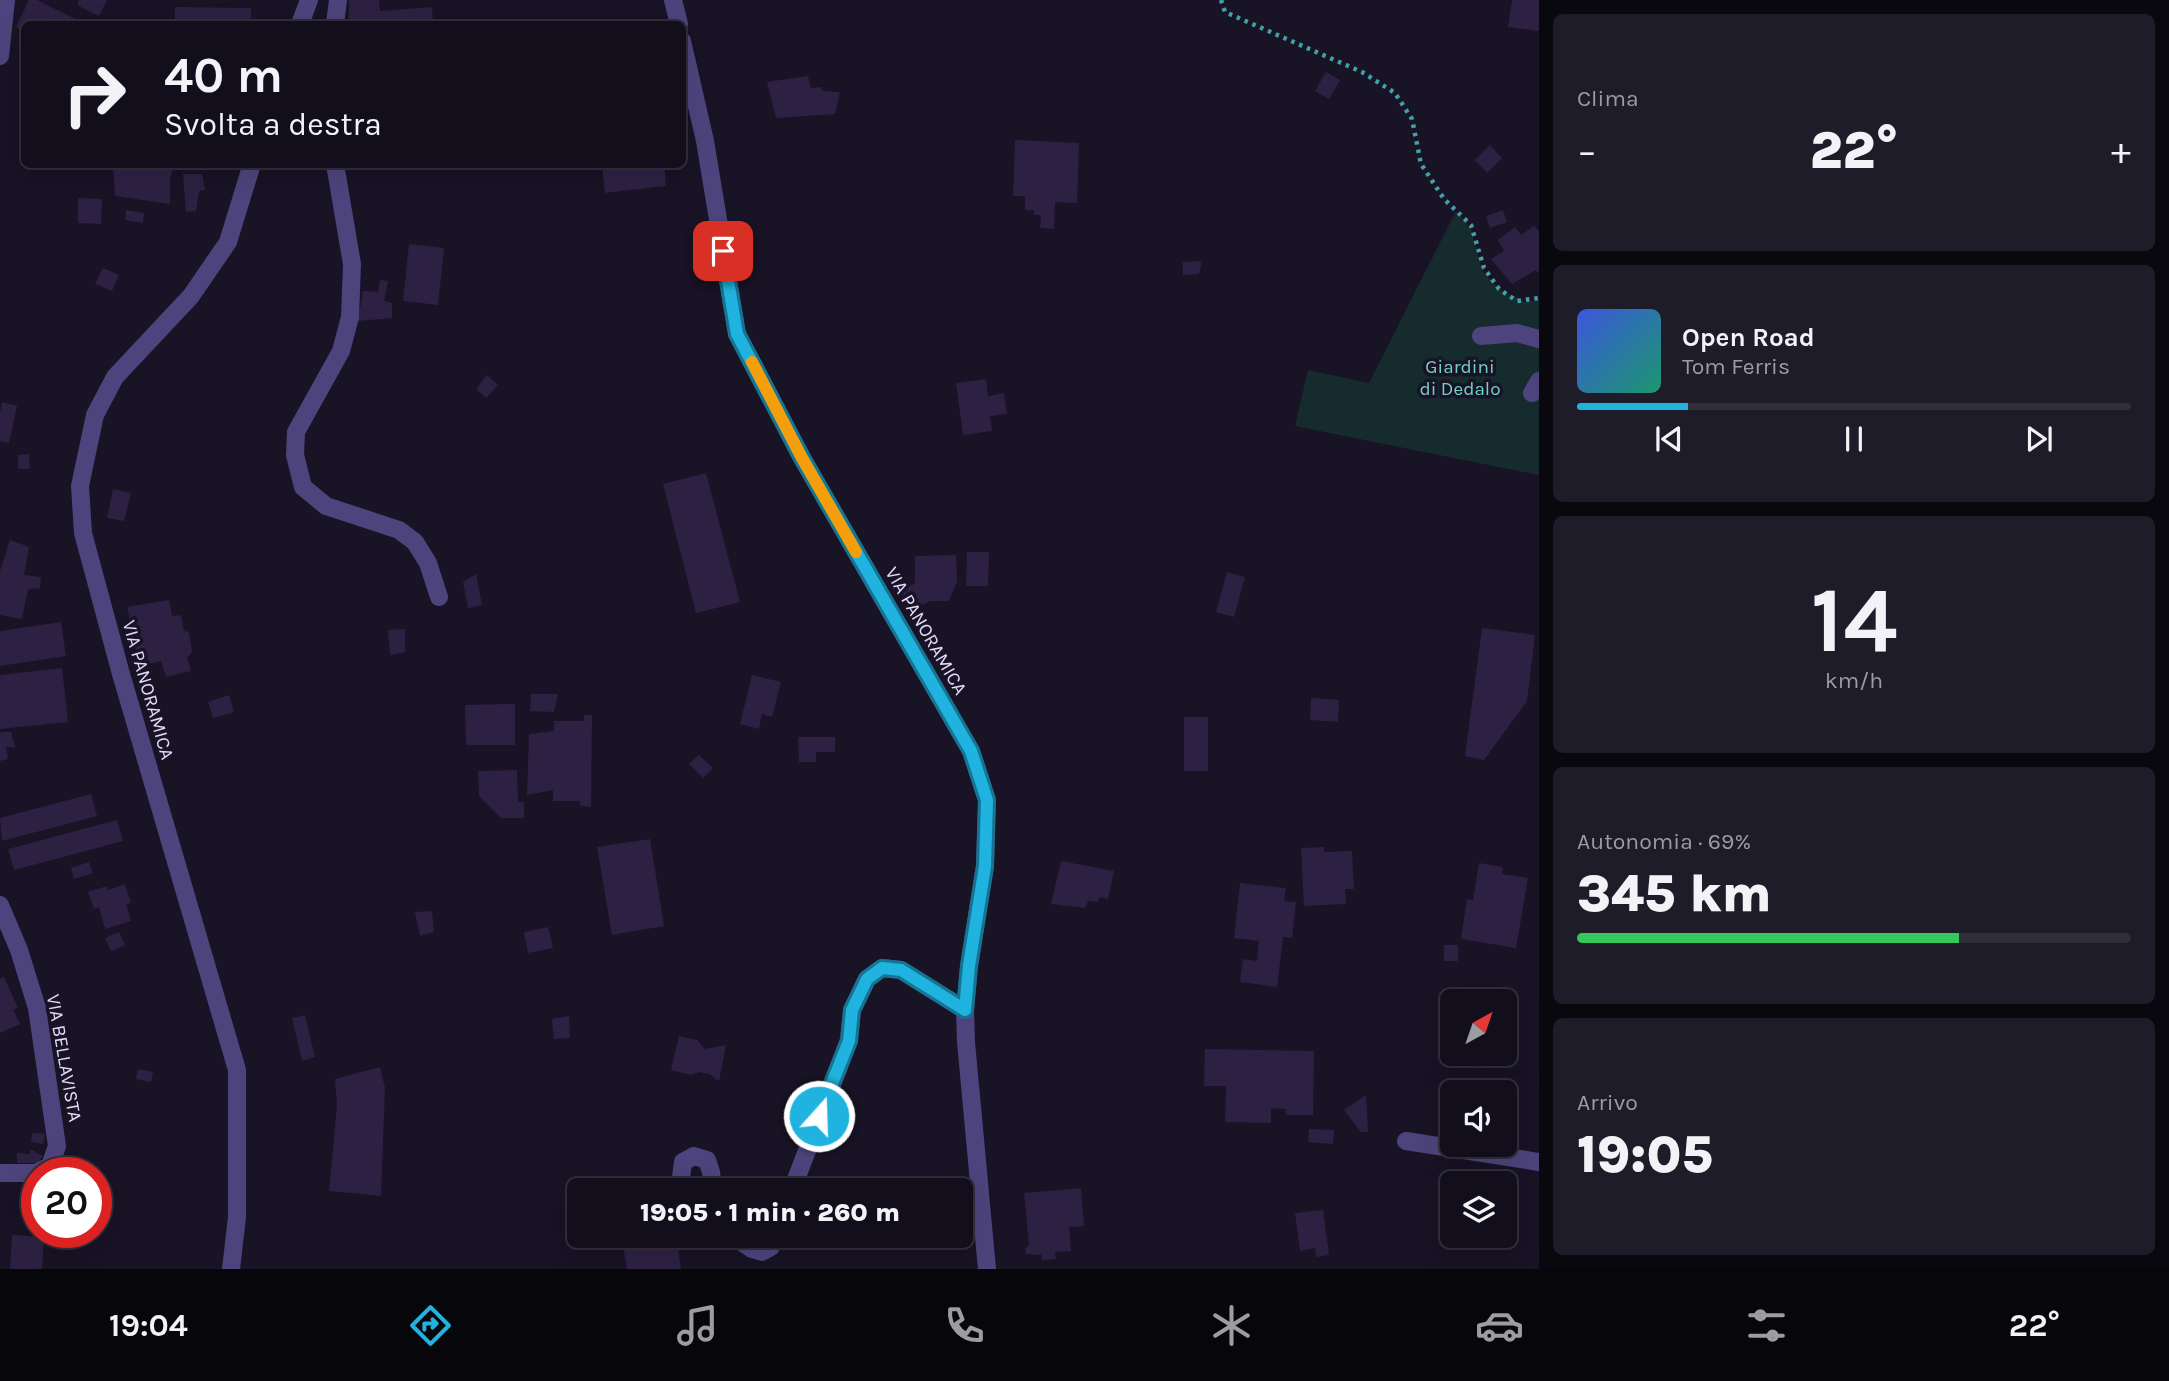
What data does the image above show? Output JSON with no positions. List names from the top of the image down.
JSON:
{
  "streets": {
    "street": ["VIA PANORAMICA", "VIA BELLAVISTA"]
  },
  "parks": ["Giardini di Dedalo"],
  "north": "top right",
  "page": {
    "tile": [
      "Clima",
      ["14", "km/h"],
      ["Autonomia · 69%", "345 km"],
      ["Arrivo", "19:05"]
    ],
    "turn": ["40 m", "Svolta a destra"],
    "heat": ["−", "22°", "+"],
    "song": ["Open Road", "Tom Ferris"],
    "limit": "20",
    "trip": "19:05 · 1 min · 260 m",
    "tabs": ["19:04", "22°"]
  }
}
